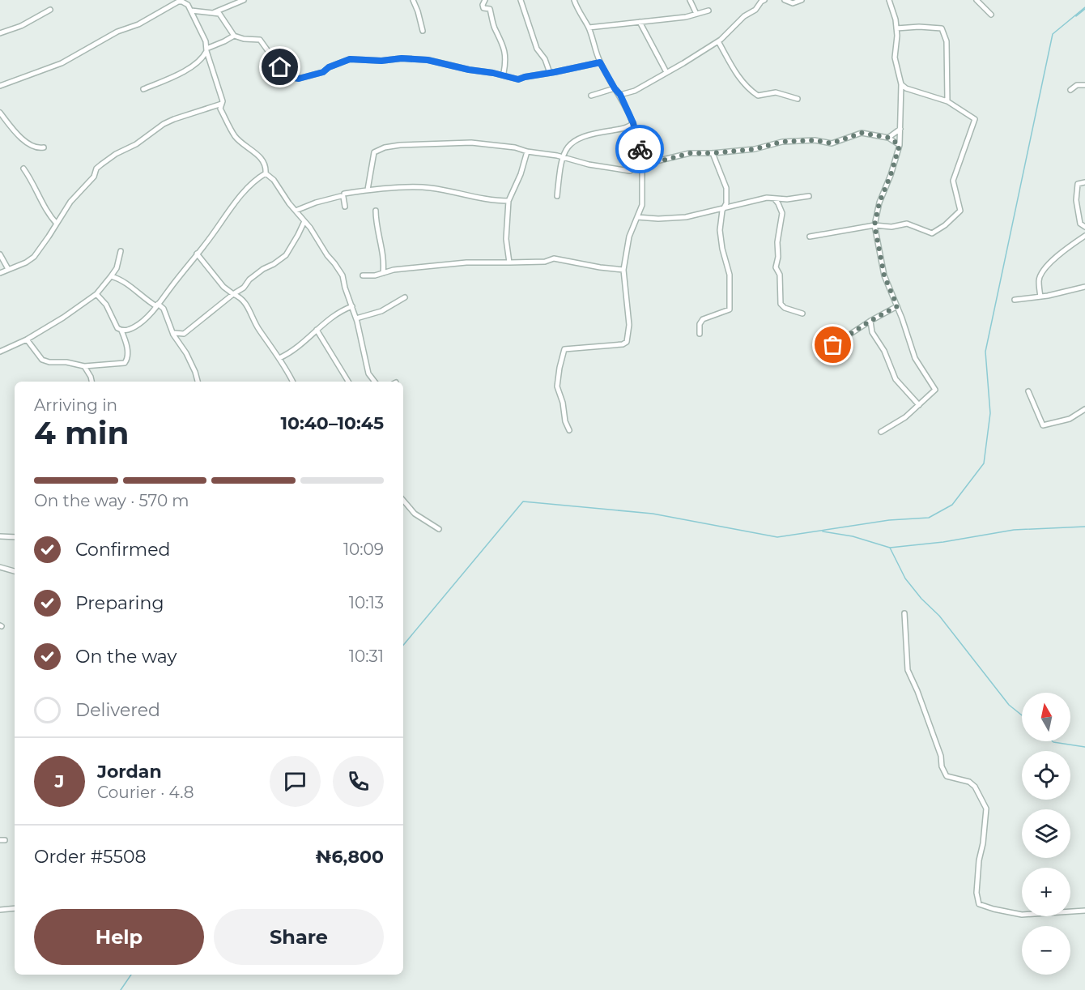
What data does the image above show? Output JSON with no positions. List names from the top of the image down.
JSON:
{
  "north": "top",
  "page": {
    "heading": ["4 min", "Arriving in", "10:40–10:45"],
    "panel": [
      "Jordan",
      "Courier · 4.8",
      "Order #5508",
      "₦6,800"
    ],
    "bar": "On the way · 570 m",
    "list": [
      ["Confirmed", "10:09"],
      ["Preparing", "10:13"],
      ["On the way", "10:31"],
      "Delivered"
    ],
    "map_buttons": ["+", "−"],
    "round": "J",
    "buttons": ["Help", "Share"]
  }
}
